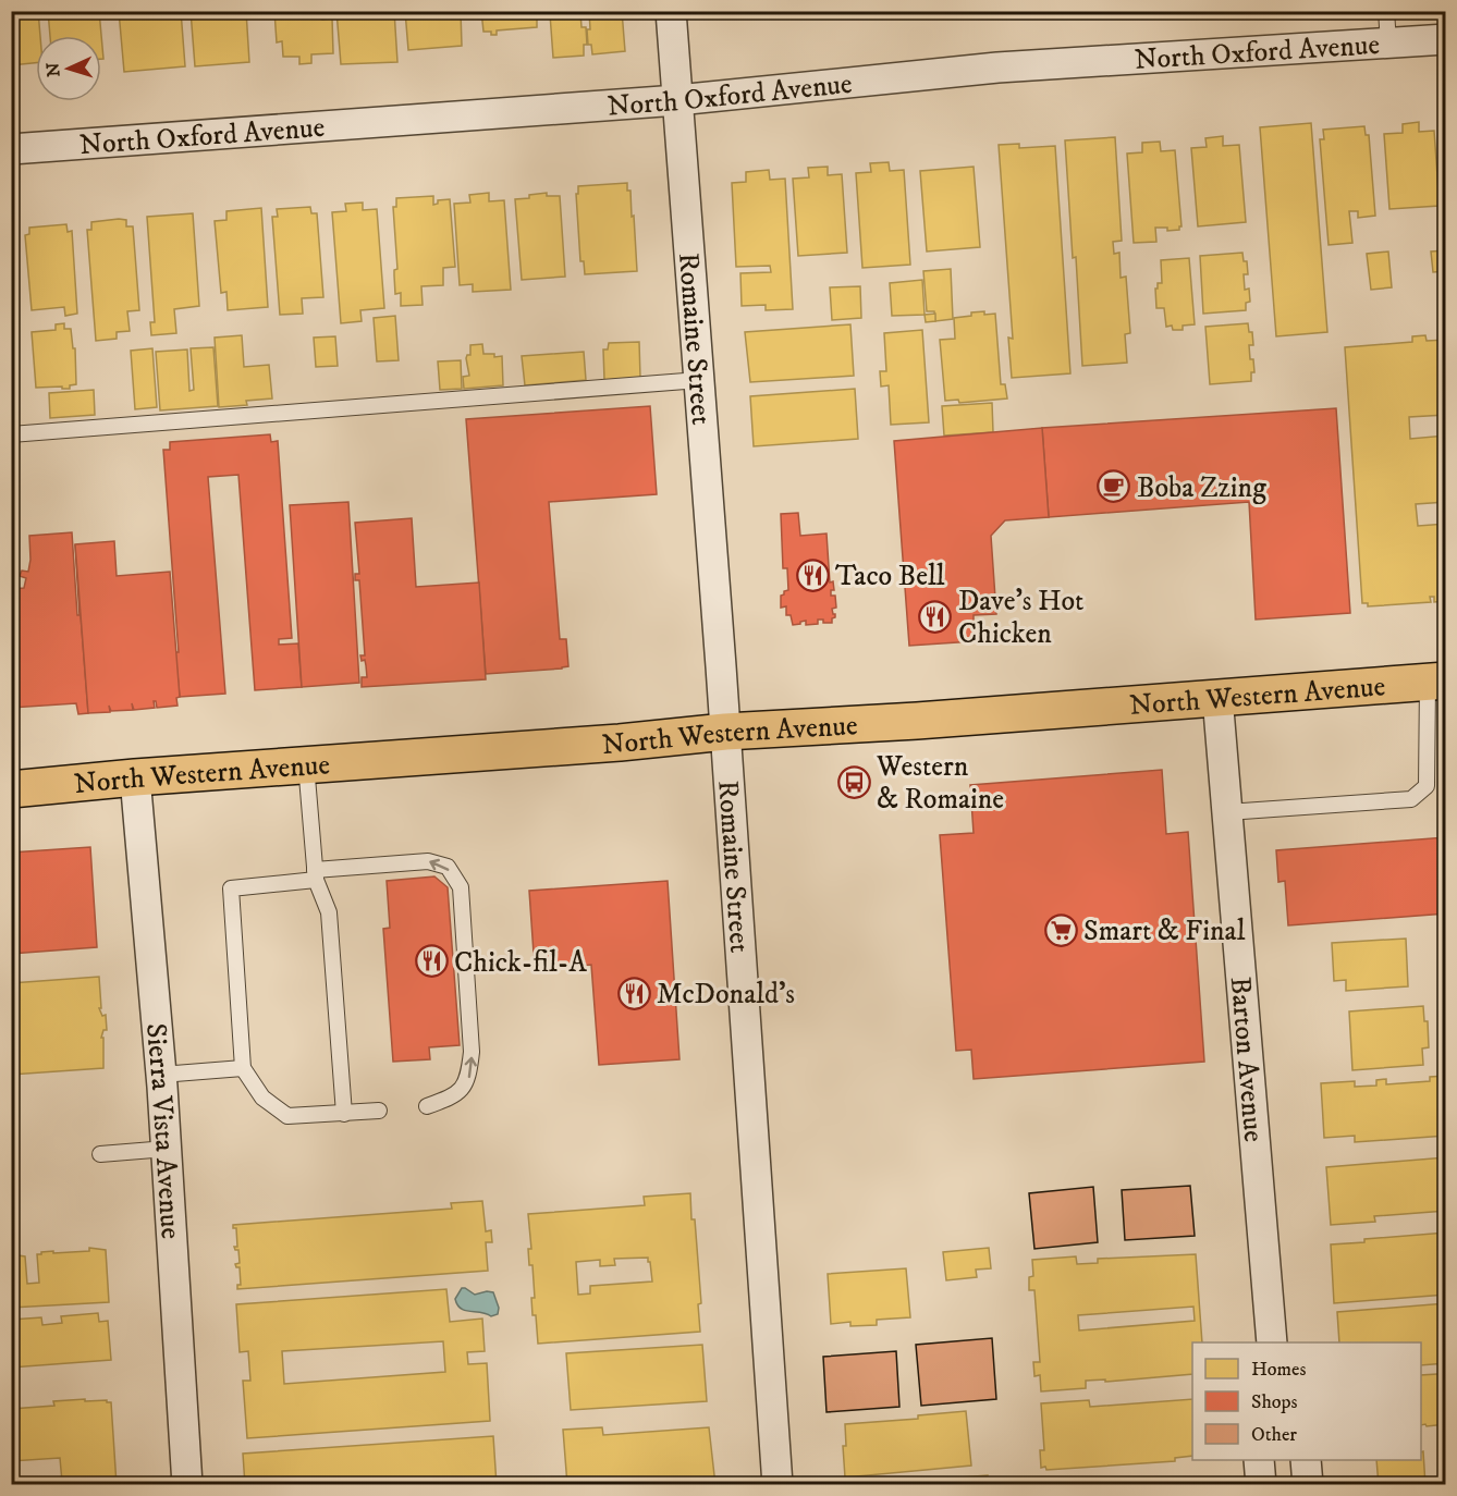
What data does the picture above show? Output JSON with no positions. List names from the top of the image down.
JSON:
{
  "streets": {
    "main road": ["North Western Avenue"],
    "street": [
      "North Oxford Avenue",
      "Romaine Street",
      "Barton Avenue",
      "Sierra Vista Avenue"
    ]
  },
  "crossings": [
    ["North Oxford Avenue", "Romaine Street"],
    ["Romaine Street", "North Western Avenue"],
    ["North Western Avenue", "Barton Avenue"],
    ["North Western Avenue", "Sierra Vista Avenue"]
  ],
  "places": {
    "cafe": ["Boba Zzing"],
    "restaurant": [
      "Taco Bell",
      "Dave's Hot Chicken",
      "Chick-fil-A",
      "McDonald's"
    ],
    "bus stop": ["Western & Romaine"],
    "supermarket": ["Smart & Final"]
  },
  "legend": ["Homes", "Shops", "Other"],
  "north": "left"
}
